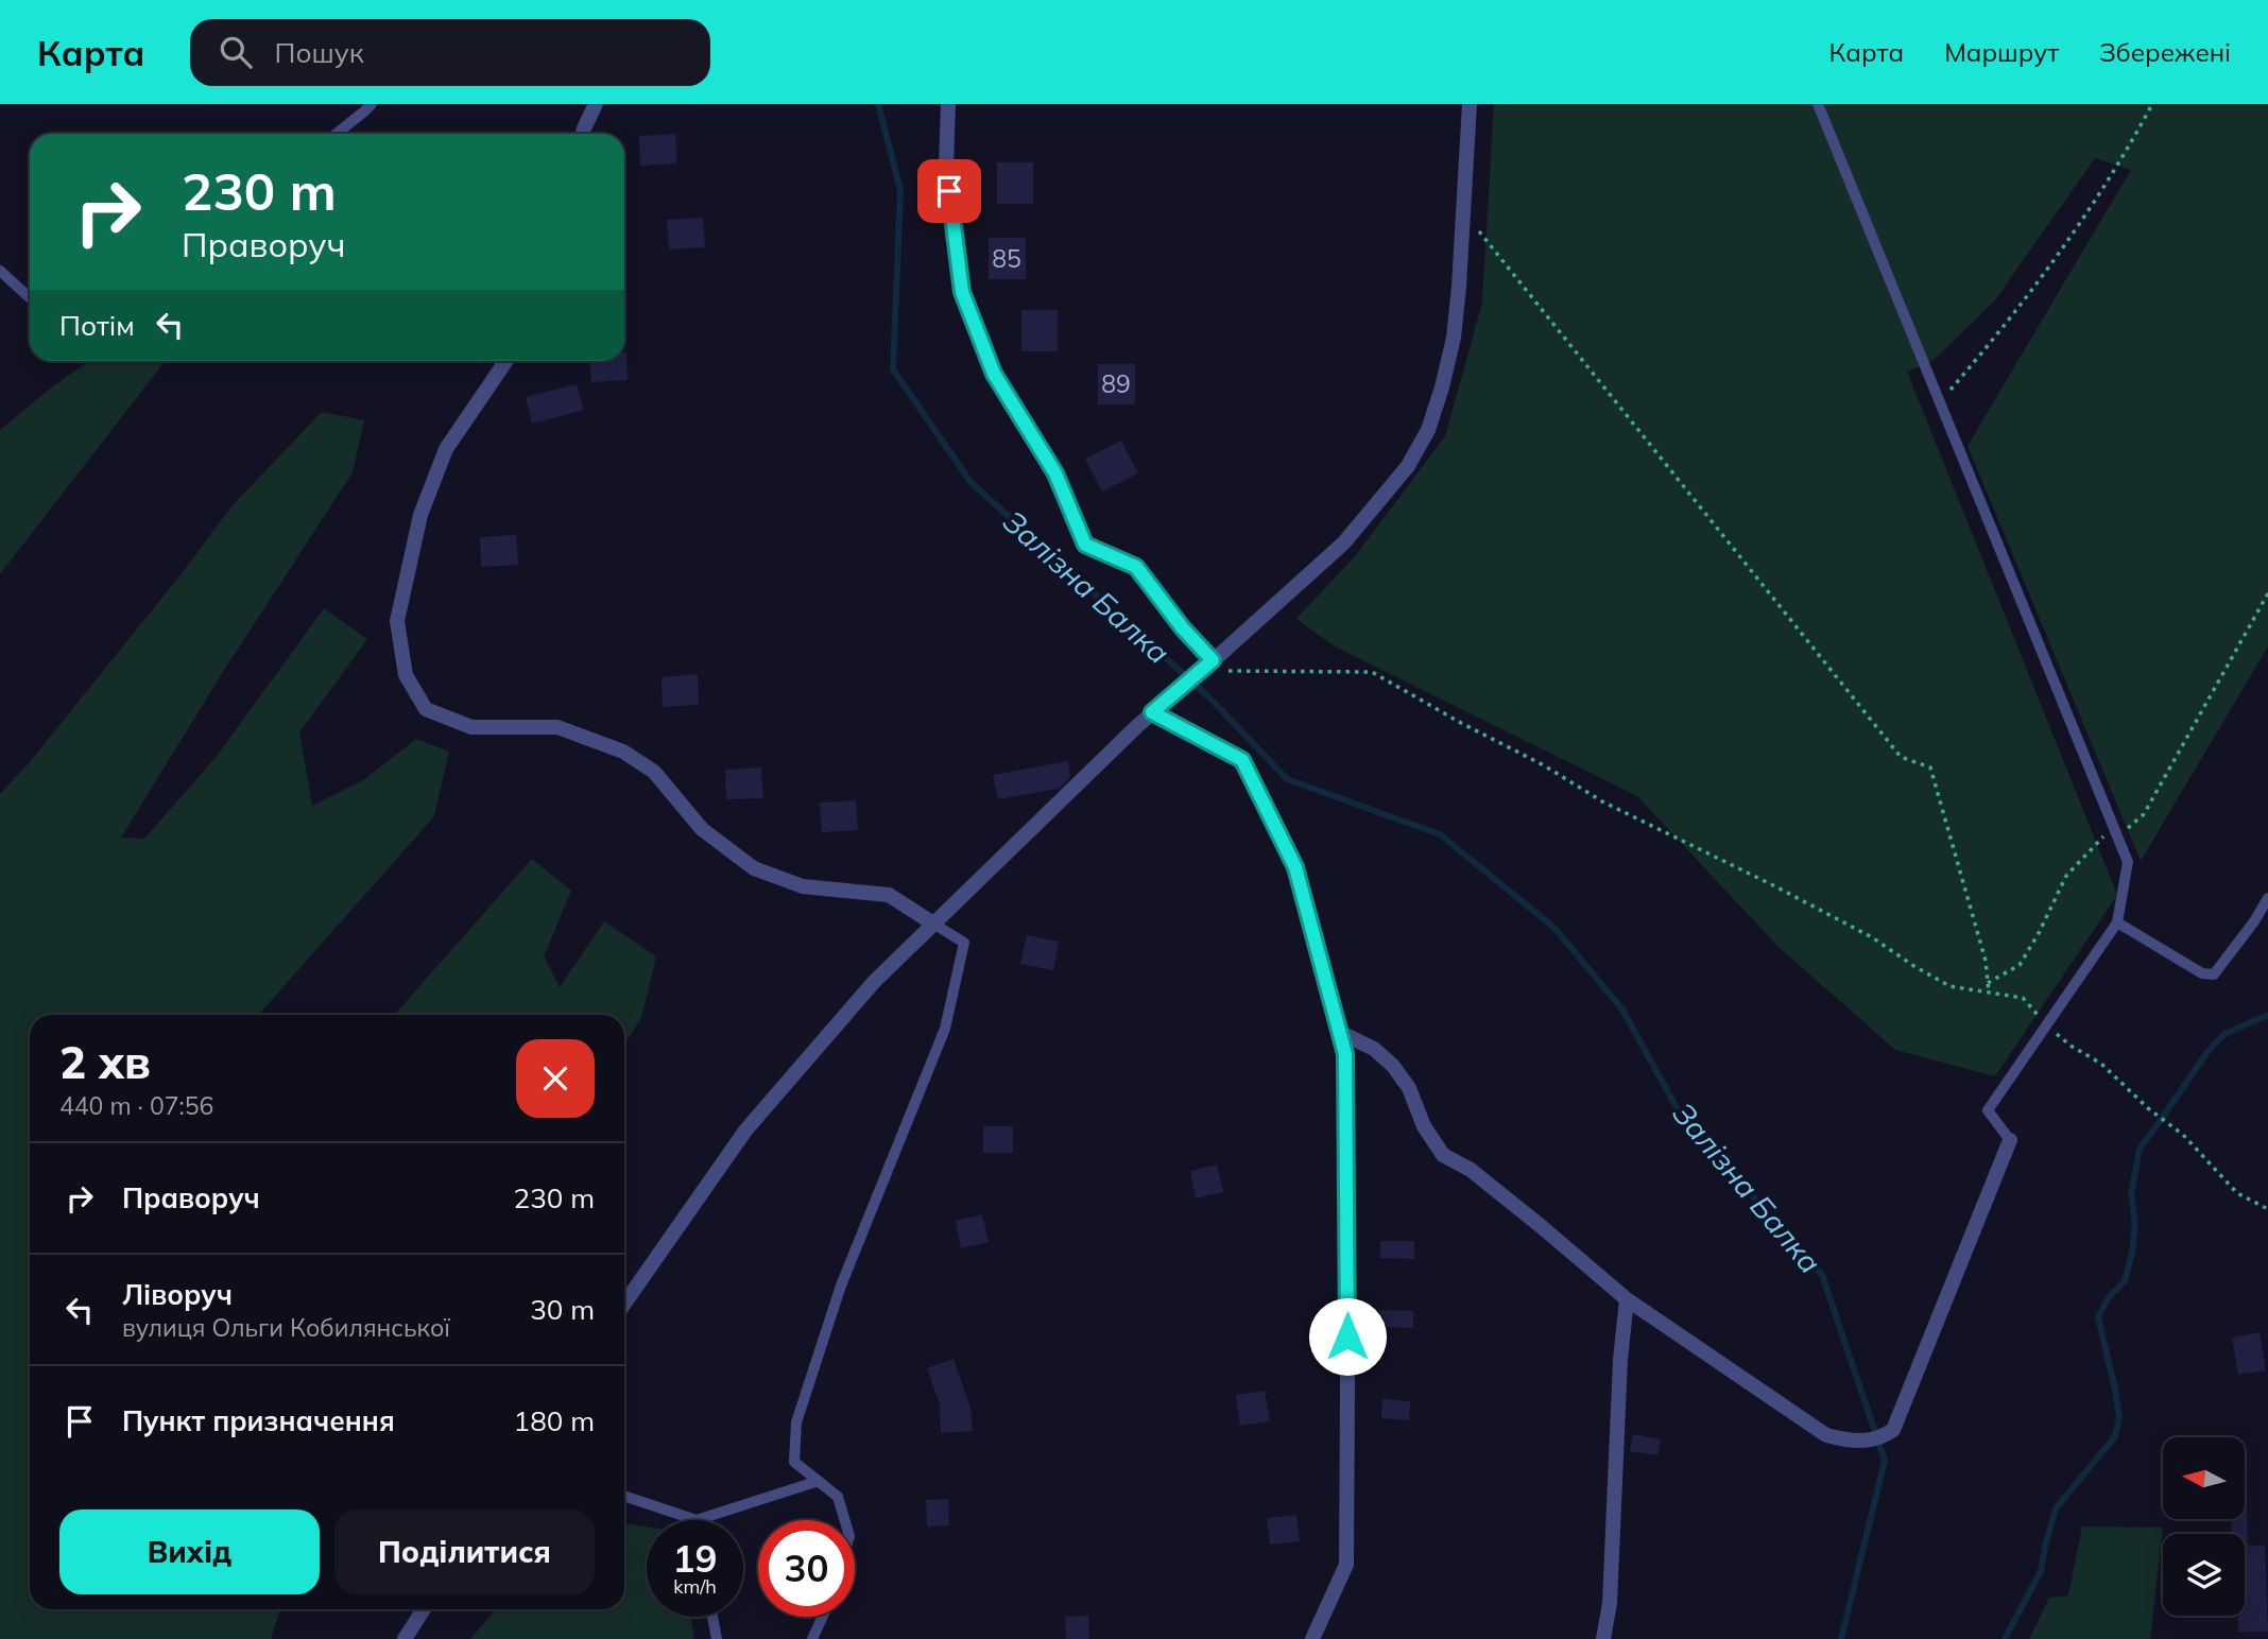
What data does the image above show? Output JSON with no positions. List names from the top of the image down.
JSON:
{
  "water": ["Залізна Балка"],
  "house_numbers": ["85", "89"],
  "north": "left",
  "page": {
    "header": "Карта",
    "search": "Пошук",
    "nav": ["Карта", "Маршрут", "Збережені"],
    "turn": ["230 m", "Праворуч"],
    "then": "Потім",
    "heading": ["2 хв", "440 m · 07:56"],
    "list": [
      {
        "name": "Праворуч",
        "value": "230 m"
      },
      {
        "name": "Ліворуч",
        "note": "вулиця Ольги Кобилянської",
        "value": "30 m"
      },
      {
        "name": "Пункт призначення",
        "value": "180 m"
      }
    ],
    "buttons": ["Вихід", "Поділитися"],
    "speed": "19 km/h",
    "limit": "30"
  }
}
